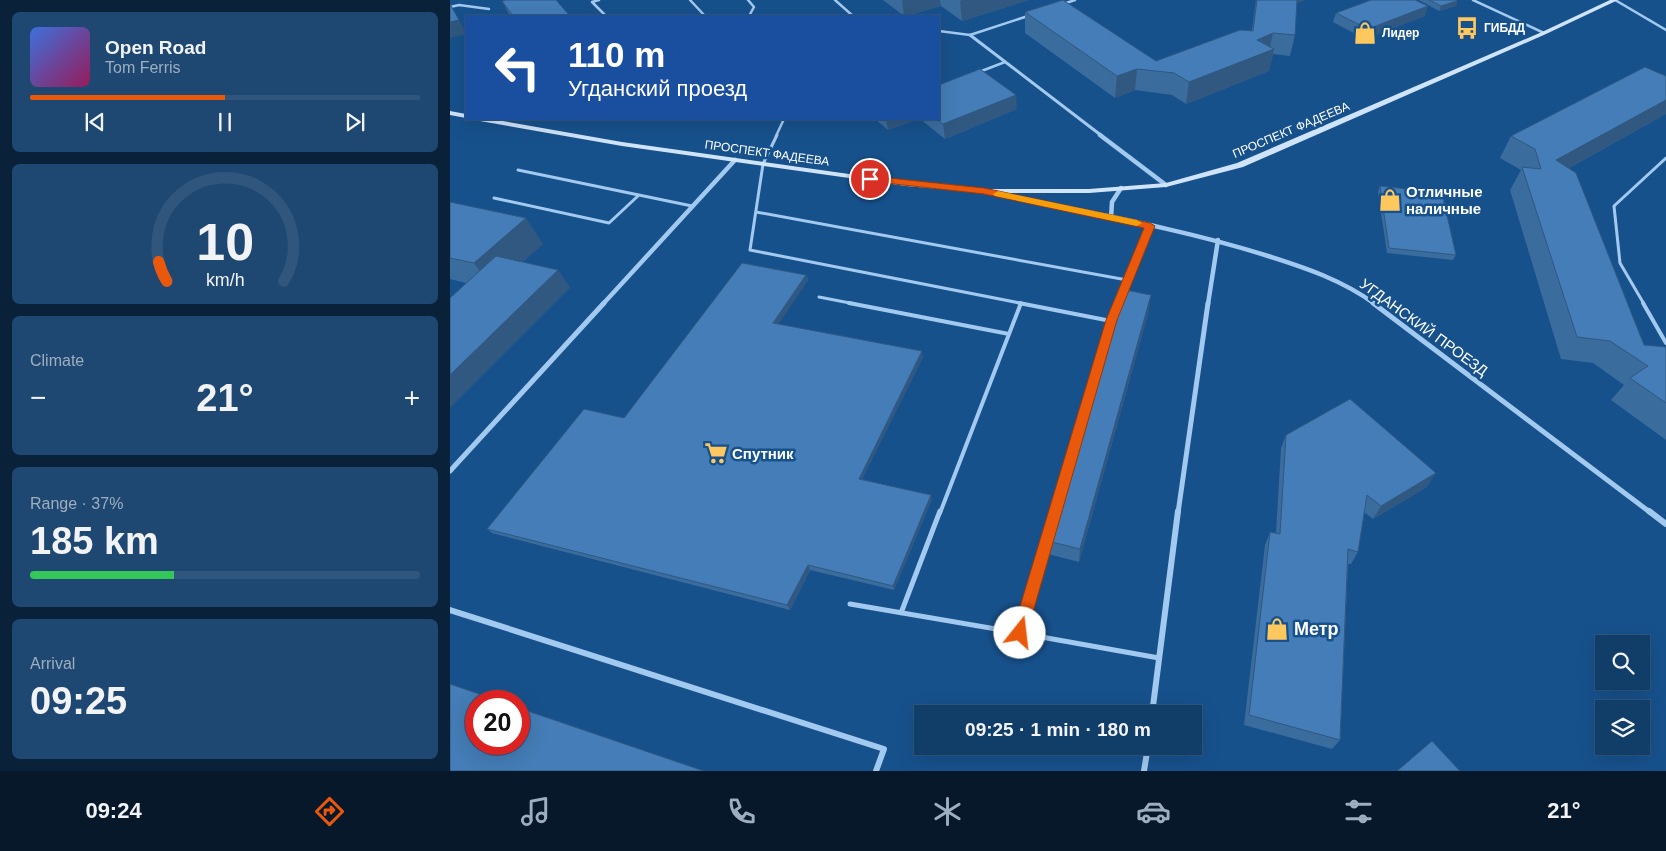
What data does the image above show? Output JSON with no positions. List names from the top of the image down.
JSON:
{
  "streets": {
    "street": ["ПРОСПЕКТ ФАДЕЕВА", "УГДАНСКИЙ ПРОЕЗД"]
  },
  "crossings": [
    ["ПРОСПЕКТ ФАДЕЕВА", "УГДАНСКИЙ ПРОЕЗД"]
  ],
  "places": {
    "bus stop": ["ГИБДД"],
    "shop": ["Лидер", "Отличные наличные", "Метр"],
    "supermarket": ["Спутник"]
  },
  "page": {
    "turn": ["110 m", "Угданский проезд"],
    "song": ["Open Road", "Tom Ferris"],
    "tile": [
      "Climate",
      ["Range · 37%", "185 km"],
      ["Arrival", "09:25"]
    ],
    "heat": ["−", "21°", "+"],
    "limit": "20",
    "trip": "09:25 · 1 min · 180 m",
    "tabs": ["09:24", "21°"],
    "gauge": ["10", "km/h"]
  }
}
